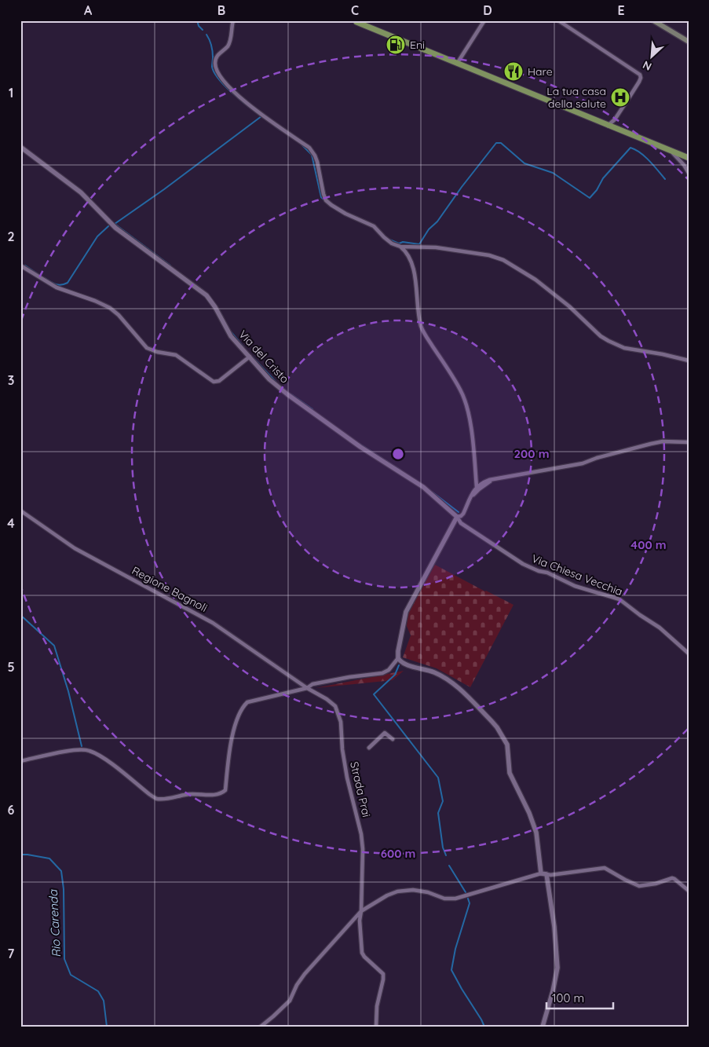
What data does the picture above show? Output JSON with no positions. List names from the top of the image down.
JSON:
{
  "streets": {
    "street": [
      "Via del Cristo",
      "Via Chiesa Vecchia",
      "Regione Bagnoli",
      "Strada Prai"
    ]
  },
  "crossings": [
    ["Via del Cristo", "Via Chiesa Vecchia"],
    ["Regione Bagnoli", "Strada Prai"]
  ],
  "water": ["Rio Carenda"],
  "places": {
    "fuel station": ["Eni"],
    "restaurant": ["Hare"],
    "hospital": ["La tua casa della salute"]
  },
  "scale_bar": "100 m",
  "north": "bottom left",
  "grid": {
    "columns": [
      "A",
      "B",
      "C",
      "D",
      "E"
    ],
    "rows": [
      "1",
      "2",
      "3",
      "4",
      "5",
      "6",
      "7"
    ]
  },
  "rings": ["200 m", "400 m", "600 m"]
}
